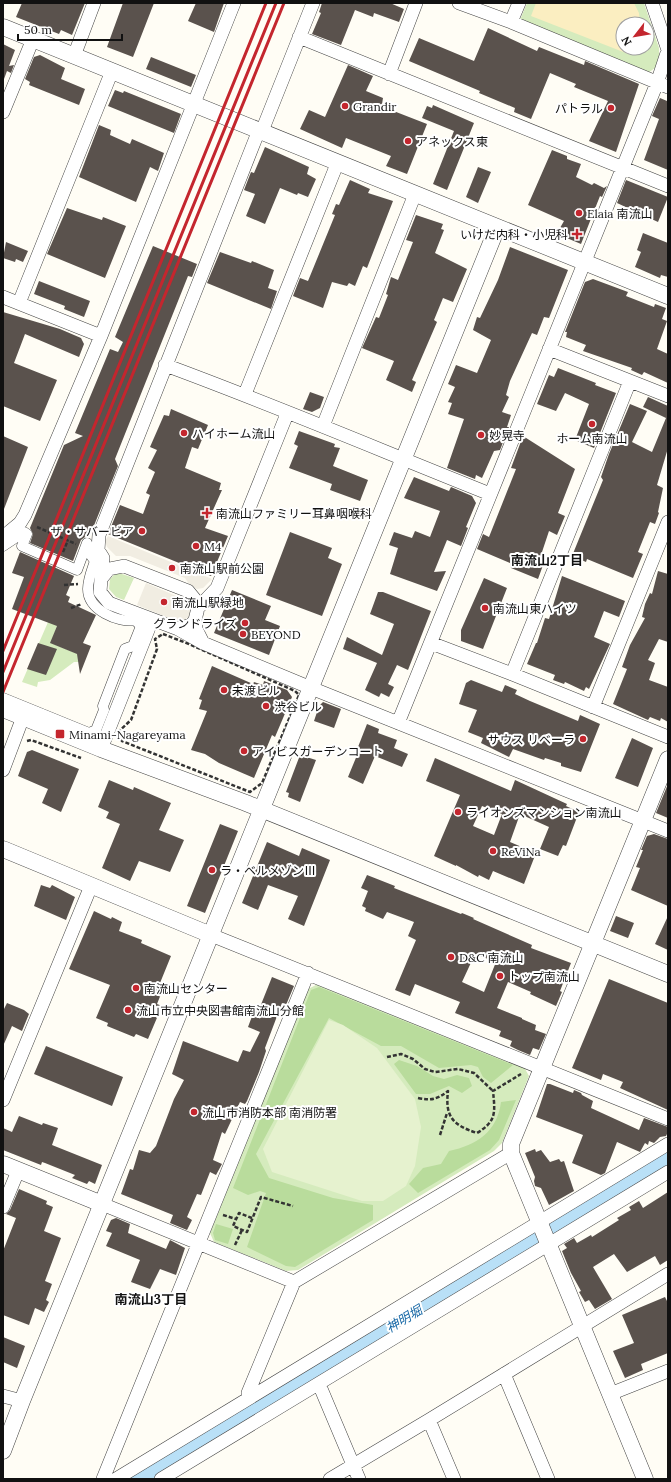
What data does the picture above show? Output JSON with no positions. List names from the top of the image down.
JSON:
{
  "districts": ["南流山2丁目", "南流山3丁目"],
  "water": ["神明堀"],
  "places": {
    "other": [
      "Grandir",
      "パトラル",
      "アネックス東",
      "Elaia 南流山",
      "ホーム南流山",
      "ハイホーム流山",
      "妙晃寺",
      "ザ・サバービア",
      "M4",
      "南流山駅前公園",
      "南流山駅緑地",
      "南流山東ハイツ",
      "グランドライズ",
      "BEYOND",
      "未渡ビル",
      "渋谷ビル",
      "サウス リベーラ",
      "アイビスガーデンコート",
      "ライオンズマンション南流山",
      "ReViNa",
      "ラ・ベルメゾンⅢ",
      "D&C 南流山",
      "トップ南流山",
      "南流山センター",
      "流山市立中央図書館南流山分館",
      "流山市消防本部 南消防署"
    ],
    "health": ["いけだ内科・小児科", "南流山ファミリー耳鼻咽喉科"],
    "transit": ["Minami-Nagareyama"]
  },
  "scale_bar": "50 m",
  "north": "bottom left"
}
